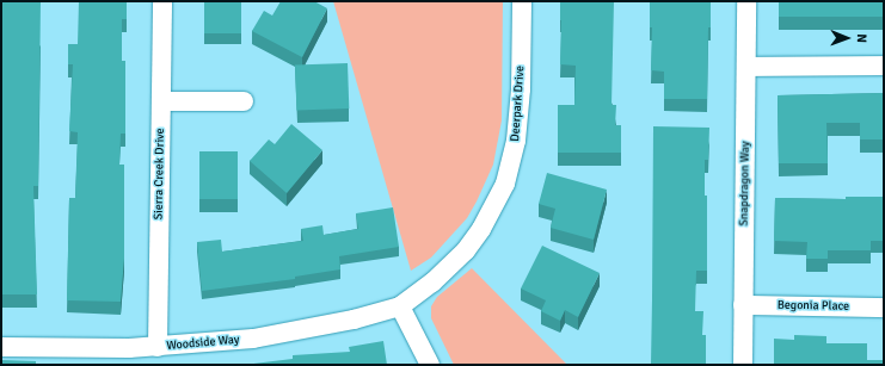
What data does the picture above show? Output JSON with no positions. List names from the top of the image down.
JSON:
{
  "streets": {
    "street": [
      "Deerpark Drive",
      "Sierra Creek Drive",
      "Snapdragon Way",
      "Begonia Place",
      "Woodside Way"
    ]
  },
  "crossings": [
    ["Deerpark Drive", "Woodside Way"],
    ["Sierra Creek Drive", "Woodside Way"],
    ["Snapdragon Way", "Begonia Place"]
  ],
  "north": "right"
}
